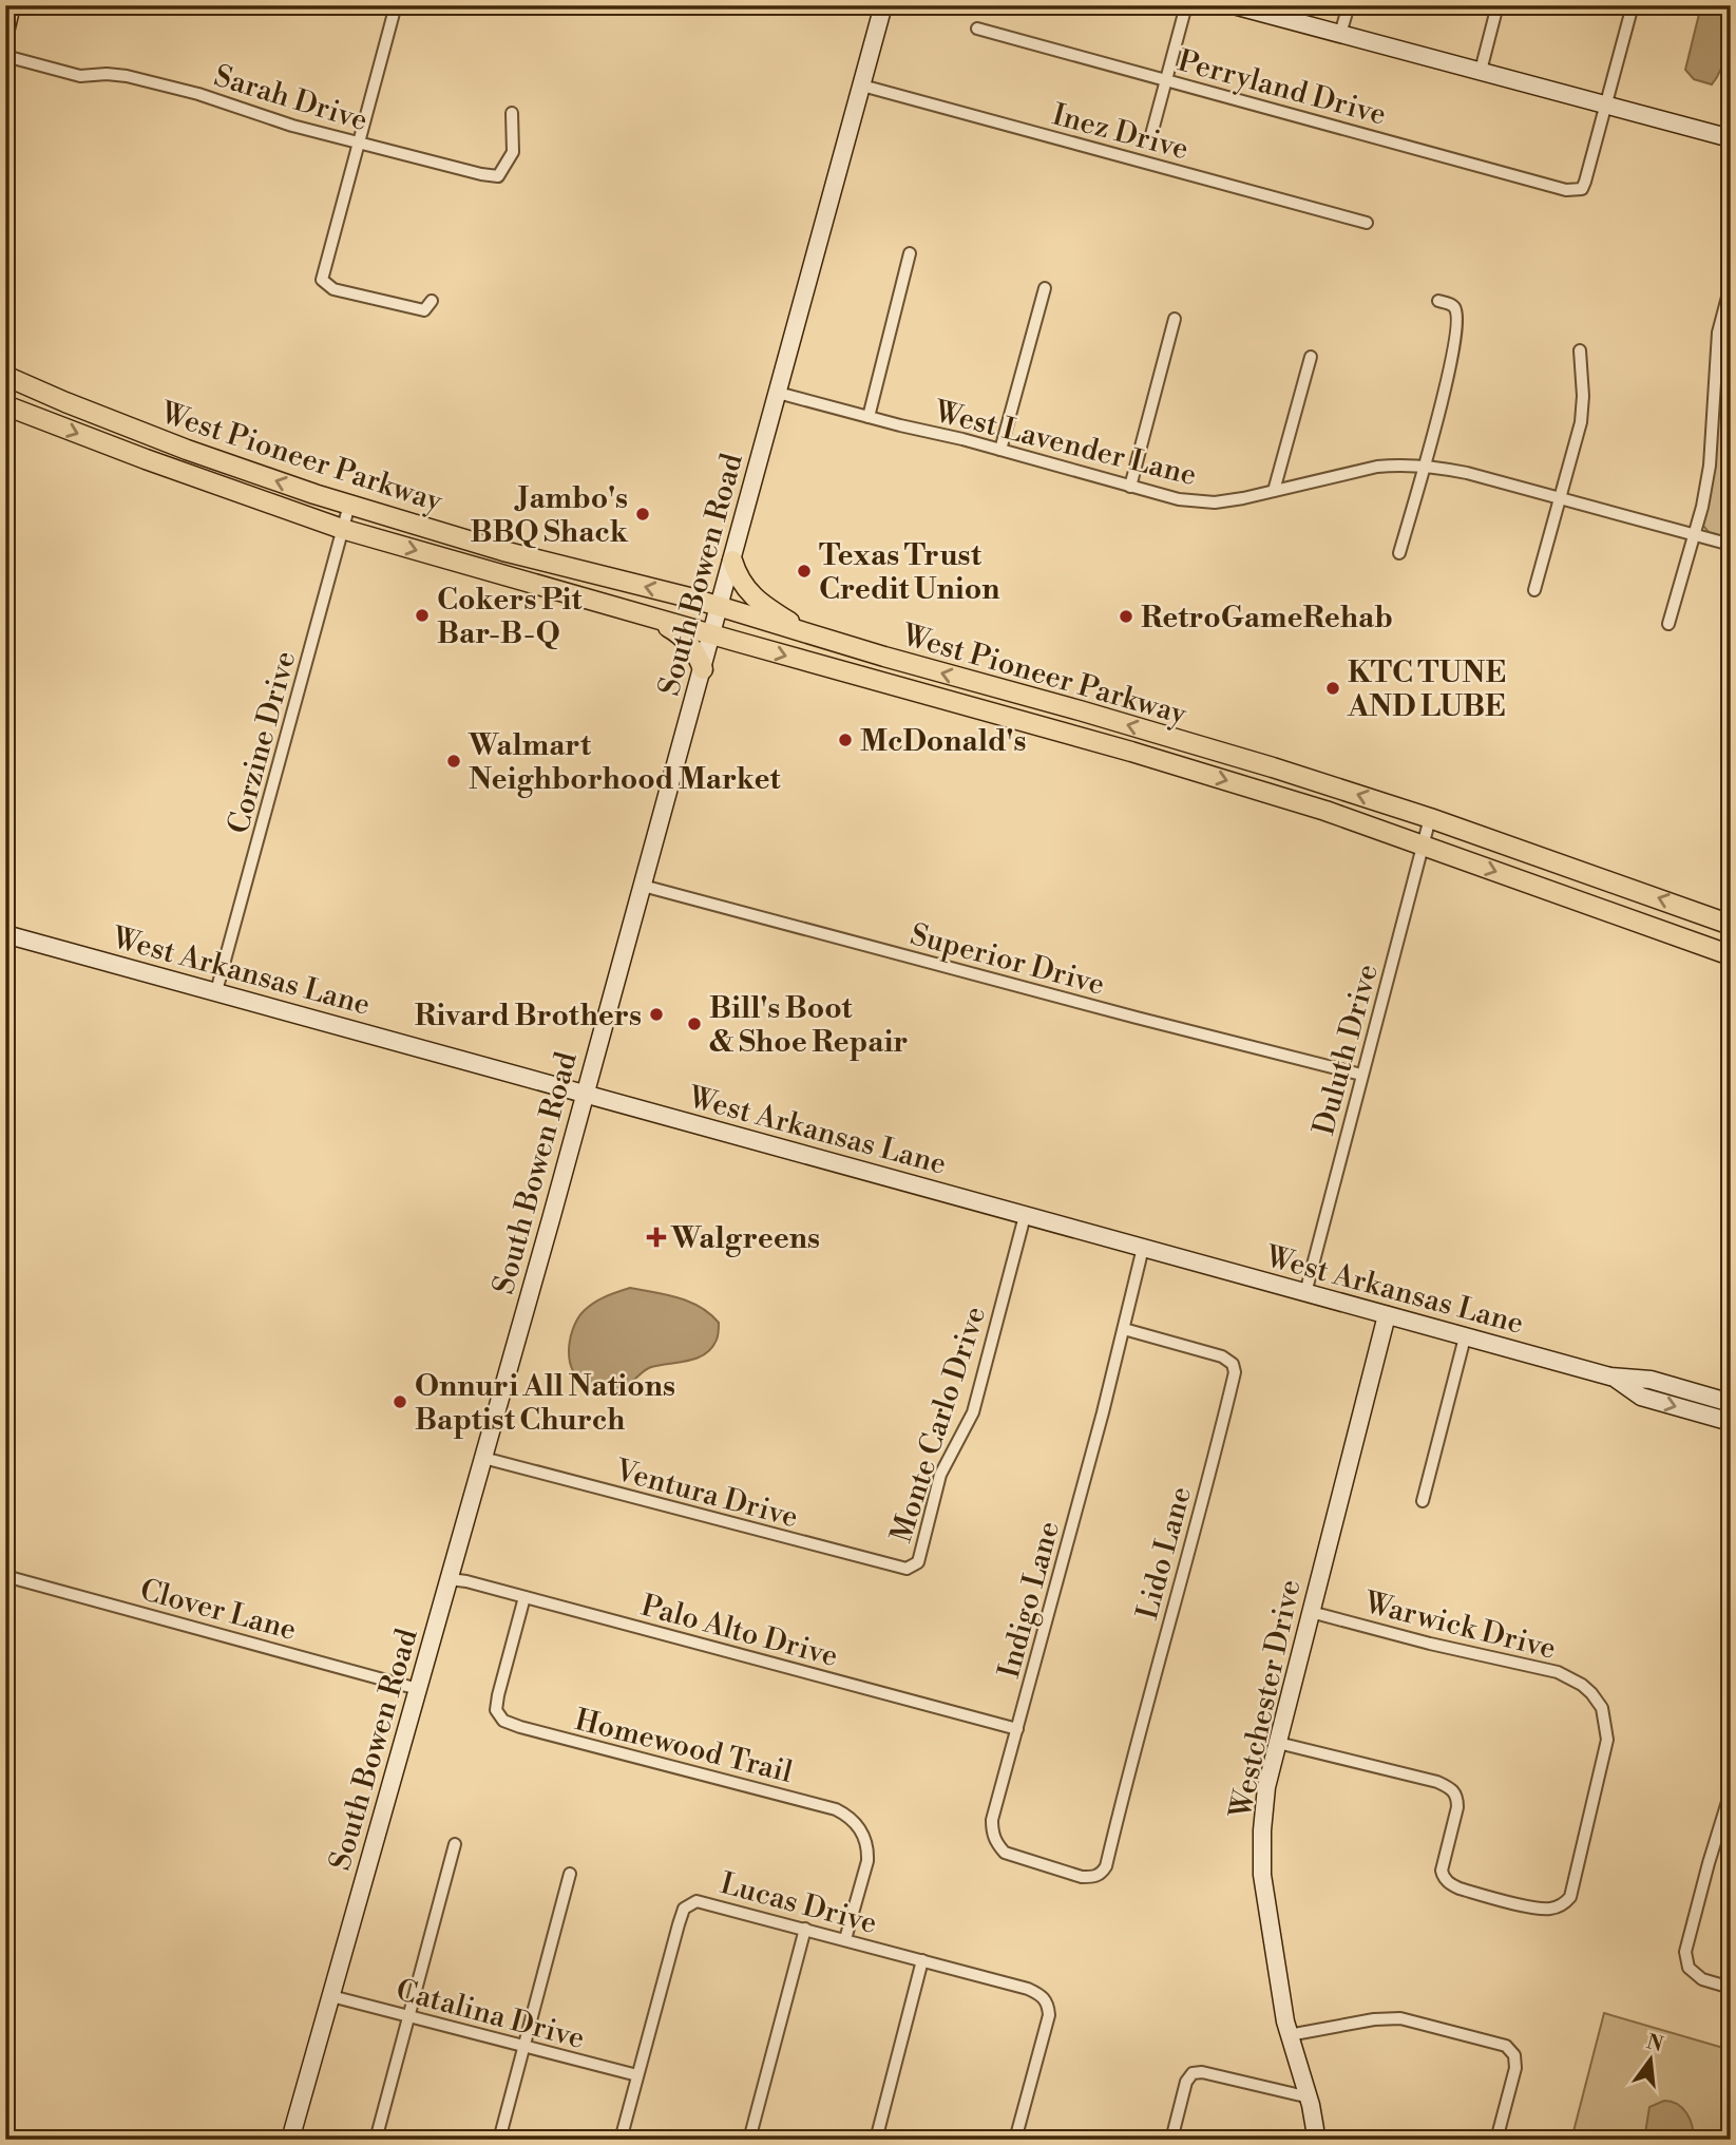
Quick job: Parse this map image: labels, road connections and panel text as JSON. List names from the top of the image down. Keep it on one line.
{"streets":{"main road":["West Pioneer Parkway","South Bowen Road","West Arkansas Lane","Westchester Drive"],"street":["Perryland Drive","Sarah Drive","Inez Drive","West Lavender Lane","Corzine Drive","Superior Drive","Duluth Drive","Monte Carlo Drive","Ventura Drive","Lido Lane","Indigo Lane","Clover Lane","Warwick Drive","Palo Alto Drive","Homewood Trail","Lucas Drive","Catalina Drive"]},"crossings":[["Inez Drive","South Bowen Road"],["West Lavender Lane","South Bowen Road"],["West Pioneer Parkway","South Bowen Road"],["West Pioneer Parkway","Corzine Drive"],["West Pioneer Parkway","Duluth Drive"],["South Bowen Road","Superior Drive"],["South Bowen Road","West Arkansas Lane"],["South Bowen Road","Ventura Drive"],["South Bowen Road","Clover Lane"],["South Bowen Road","Palo Alto Drive"],["South Bowen Road","Catalina Drive"],["Corzine Drive","West Arkansas Lane"],["Superior Drive","Duluth Drive"],["West Arkansas Lane","Duluth Drive"],["West Arkansas Lane","Monte Carlo Drive"],["West Arkansas Lane","Indigo Lane"],["West Arkansas Lane","Westchester Drive"],["Monte Carlo Drive","Ventura Drive"],["Lido Lane","Indigo Lane"],["Indigo Lane","Palo Alto Drive"],["Warwick Drive","Westchester Drive"],["Palo Alto Drive","Homewood Trail"],["Homewood Trail","Lucas Drive"],["Lucas Drive","Catalina Drive"]],"places":{"other":["Jambo's BBQ Shack","Texas Trust Credit Union","Cokers Pit Bar-B-Q","RetroGameRehab","KTC TUNE AND LUBE","McDonald's","Walmart Neighborhood Market","Rivard Brothers","Bill's Boot & Shoe Repair","Onnuri All Nations Baptist Church"],"health":["Walgreens"]},"north":"top"}
